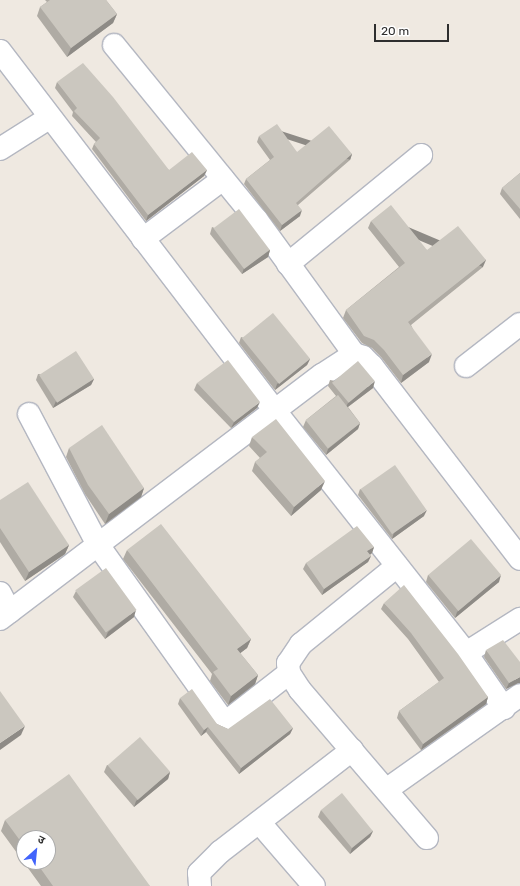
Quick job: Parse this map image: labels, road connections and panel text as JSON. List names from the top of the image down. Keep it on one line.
{"scale_bar":"20 m","north":"top right"}
